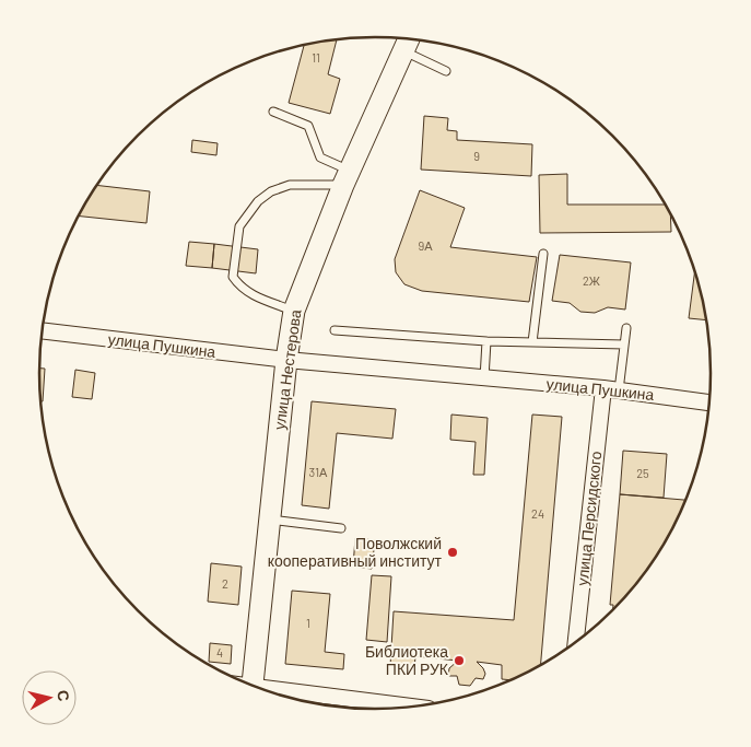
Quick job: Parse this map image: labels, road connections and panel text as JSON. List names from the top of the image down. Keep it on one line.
{"streets":{"main road":["улица Нестерова"],"street":["улица Пушкина","улица Персидского"]},"crossings":[["улица Пушкина","улица Нестерова"],["улица Пушкина","улица Персидского"]],"places":["Поволжский кооперативный институт","Библиотека ПКИ РУК"],"house_numbers":["11","9","9А","2Ж","31А","25","24","2","1","4"],"north":"right"}
